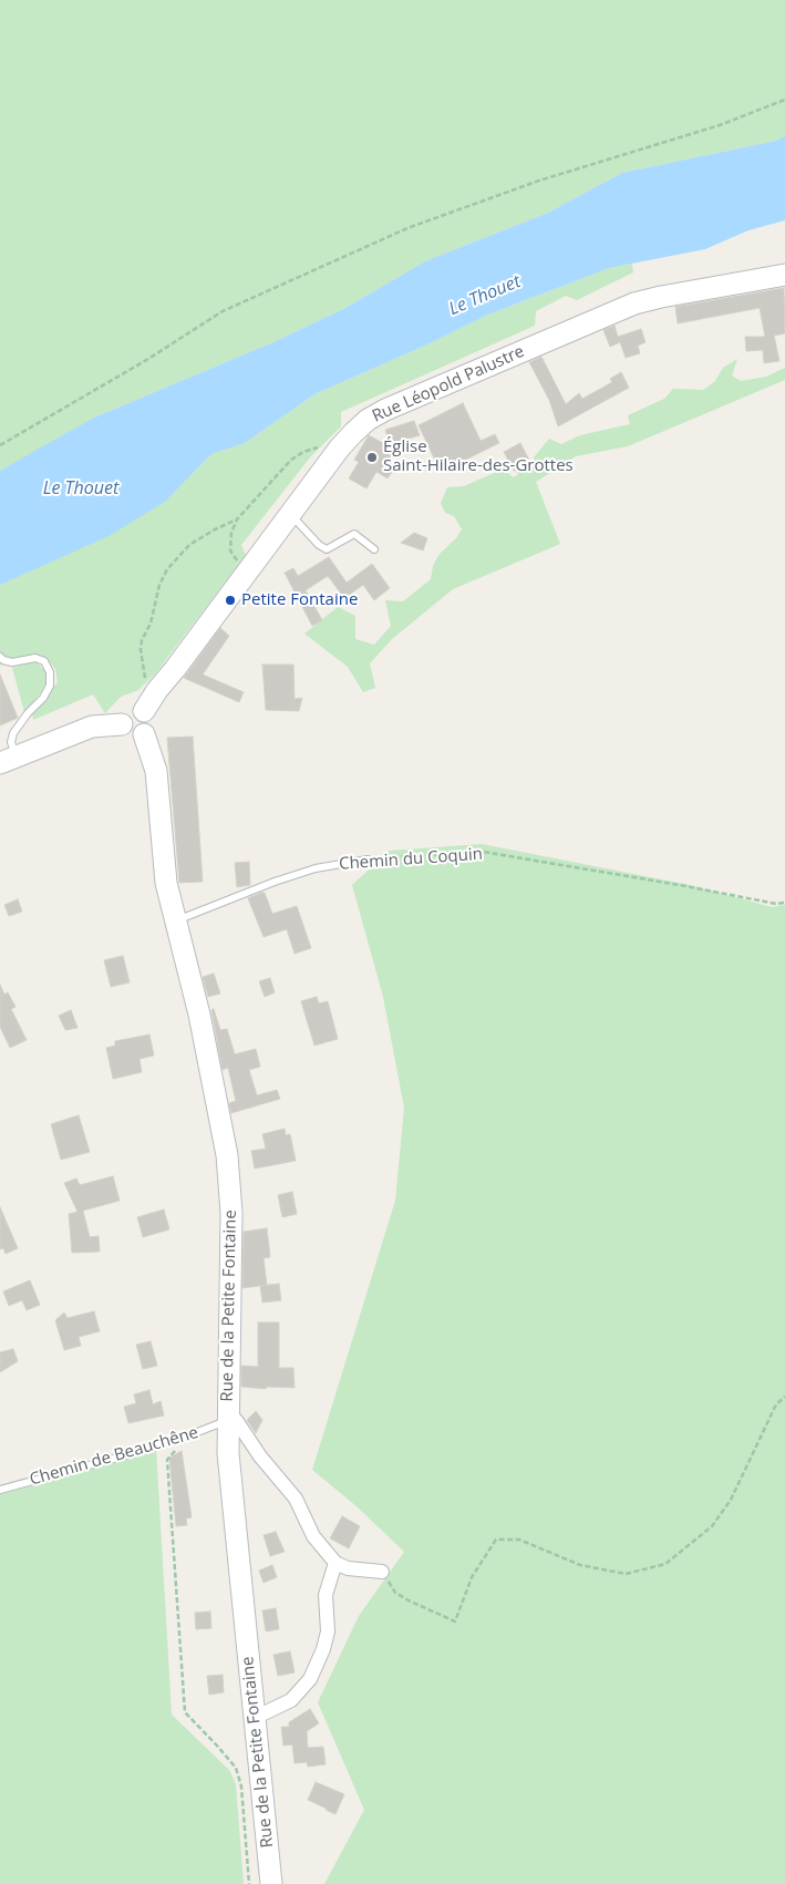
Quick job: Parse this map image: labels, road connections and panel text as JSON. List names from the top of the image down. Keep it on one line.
{"streets":{"street":["Rue Léopold Palustre","Rue de la Petite Fontaine"],"lane":["Chemin du Coquin","Chemin de Beauchêne"]},"crossings":[["Rue Léopold Palustre","Rue de la Petite Fontaine"],["Chemin du Coquin","Rue de la Petite Fontaine"],["Rue de la Petite Fontaine","Chemin de Beauchêne"]],"water":["Le Thouet"],"places":["Église Saint-Hilaire-des-Grottes","Petite Fontaine"]}
